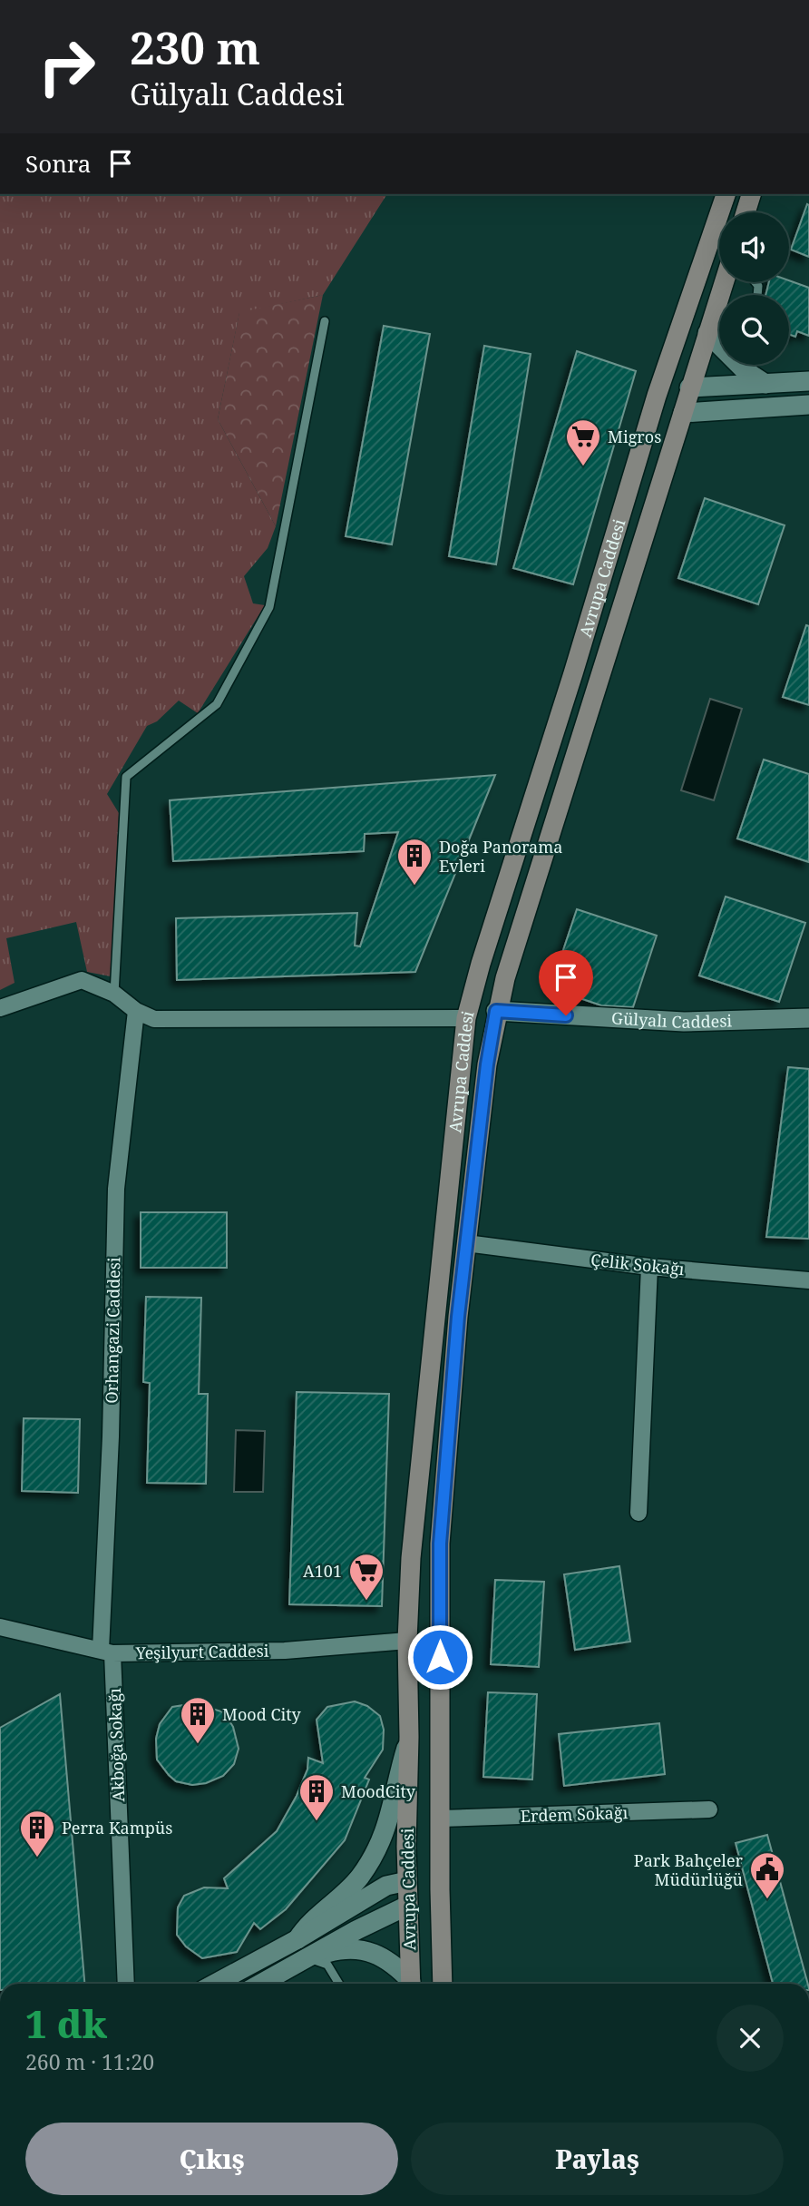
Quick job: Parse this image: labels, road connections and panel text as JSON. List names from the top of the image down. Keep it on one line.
{"streets":{"main road":["Avrupa Caddesi"],"street":["Gülyalı Caddesi","Çelik Sokağı","Orhangazi Caddesi","Yeşilyurt Caddesi","Akboğa Sokağı","Erdem Sokağı"]},"crossings":[["Avrupa Caddesi","Gülyalı Caddesi"],["Avrupa Caddesi","Çelik Sokağı"],["Avrupa Caddesi","Yeşilyurt Caddesi"],["Avrupa Caddesi","Erdem Sokağı"],["Orhangazi Caddesi","Yeşilyurt Caddesi"],["Orhangazi Caddesi","Akboğa Sokağı"],["Yeşilyurt Caddesi","Akboğa Sokağı"]],"places":{"supermarket":["Migros","A101"],"building":["Doğa Panorama Evleri","Mood City","MoodCity","Perra Kampüs"],"public building":["Park Bahçeler Müdürlüğü"]},"page":{"turn":["230 m","Gülyalı Caddesi"],"then":"Sonra","heading":["1 dk","260 m · 11:20"],"buttons":["Çıkış","Paylaş"]}}
